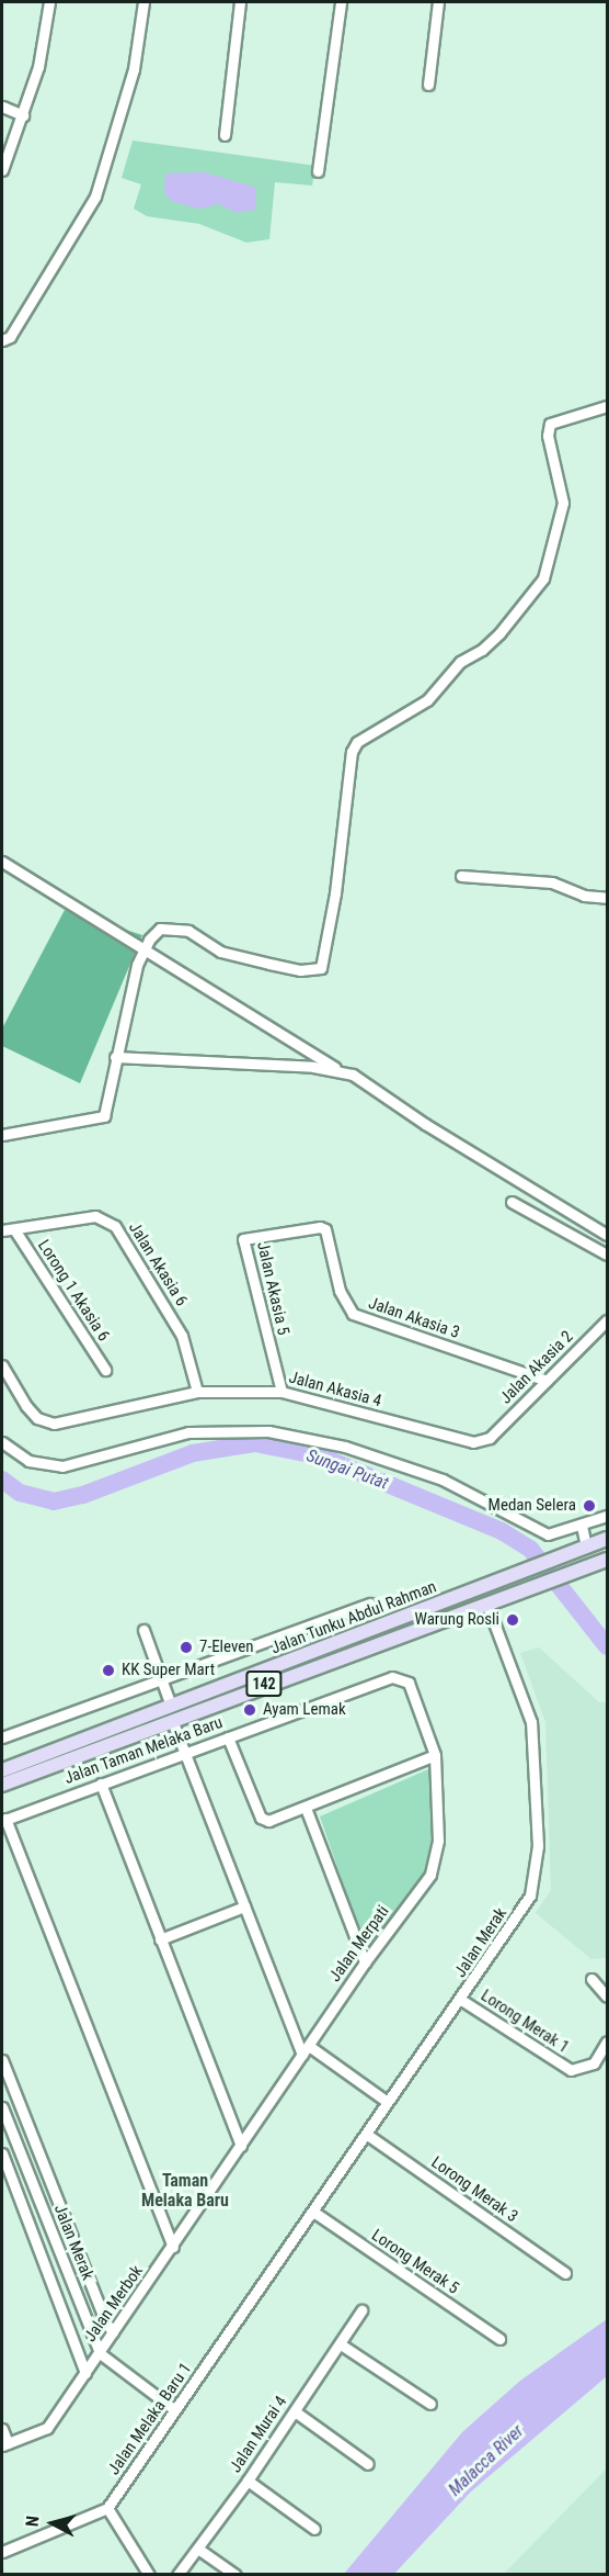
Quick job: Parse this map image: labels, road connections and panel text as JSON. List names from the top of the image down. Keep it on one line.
{"streets":{"main road":["Jalan Tunku Abdul Rahman","142"],"street":["Jalan Akasia 6","Jalan Akasia 5","Lorong 1 Akasia 6","Jalan Akasia 3","Jalan Akasia 2","Jalan Akasia 4","Jalan Taman Melaka Baru","Jalan Merak","Jalan Merpati","Lorong Merak 1","Lorong Merak 3","Lorong Merak 5","Jalan Merbok","Jalan Melaka Baru 1","Jalan Murai 4"]},"crossings":[["Jalan Akasia 6","Lorong 1 Akasia 6"],["Jalan Akasia 6","Jalan Akasia 4"],["Jalan Akasia 5","Jalan Akasia 3"],["Jalan Akasia 5","Jalan Akasia 4"],["Jalan Akasia 3","Jalan Akasia 2"],["Jalan Akasia 2","Jalan Akasia 4"],["Jalan Tunku Abdul Rahman","Jalan Merak"],["Jalan Taman Melaka Baru","Jalan Merpati"],["Jalan Merak","Lorong Merak 1"],["Jalan Merak","Lorong Merak 3"],["Jalan Merak","Lorong Merak 5"],["Jalan Merak","Jalan Merbok"],["Jalan Merak","Jalan Melaka Baru 1"],["Jalan Merpati","Jalan Merbok"]],"districts":["Taman Melaka Baru"],"water":["Sungai Putat","Malacca River"],"places":["Medan Selera","Warung Rosli","7-Eleven","KK Super Mart","Ayam Lemak"],"north":"left"}
